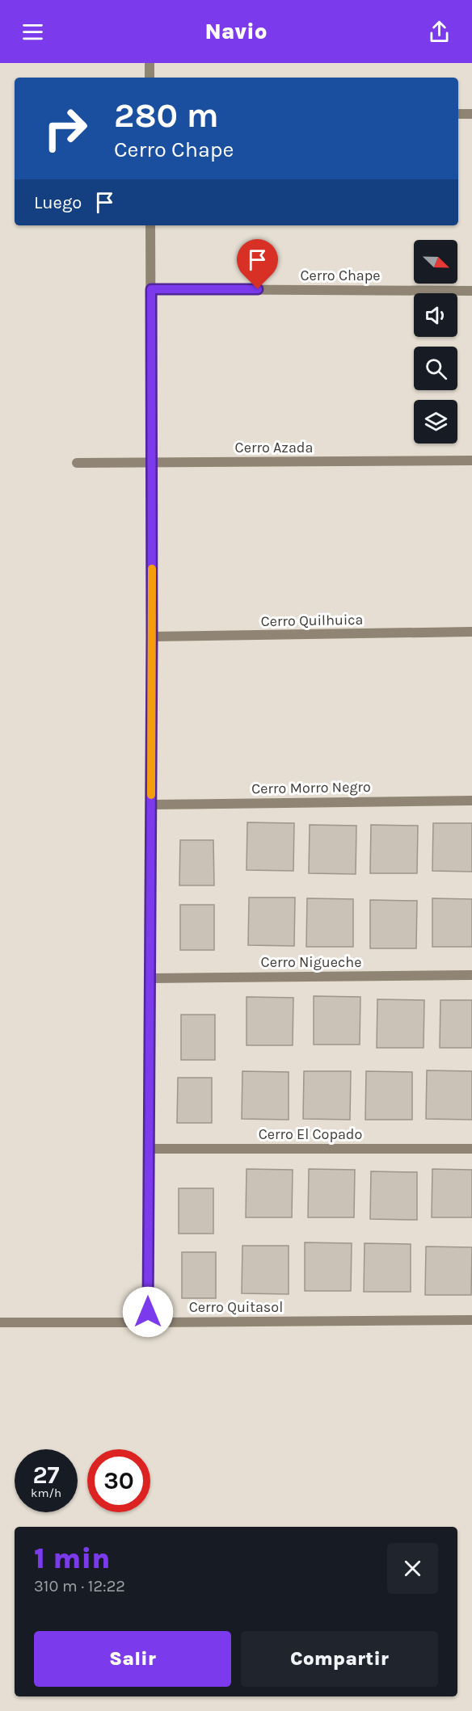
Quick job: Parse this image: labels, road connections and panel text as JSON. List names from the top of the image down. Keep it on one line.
{"streets":{"street":["Cerro Chape","Cerro Azada","Cerro Quilhuica","Cerro Morro Negro","Cerro Nigueche","Cerro El Copado","Cerro Quitasol"]},"north":"bottom right","page":{"header":"Navio","turn":["280 m","Cerro Chape"],"then":"Luego","speed":"27 km/h","limit":"30","heading":["1 min","310 m · 12:22"],"buttons":["Salir","Compartir"]}}
